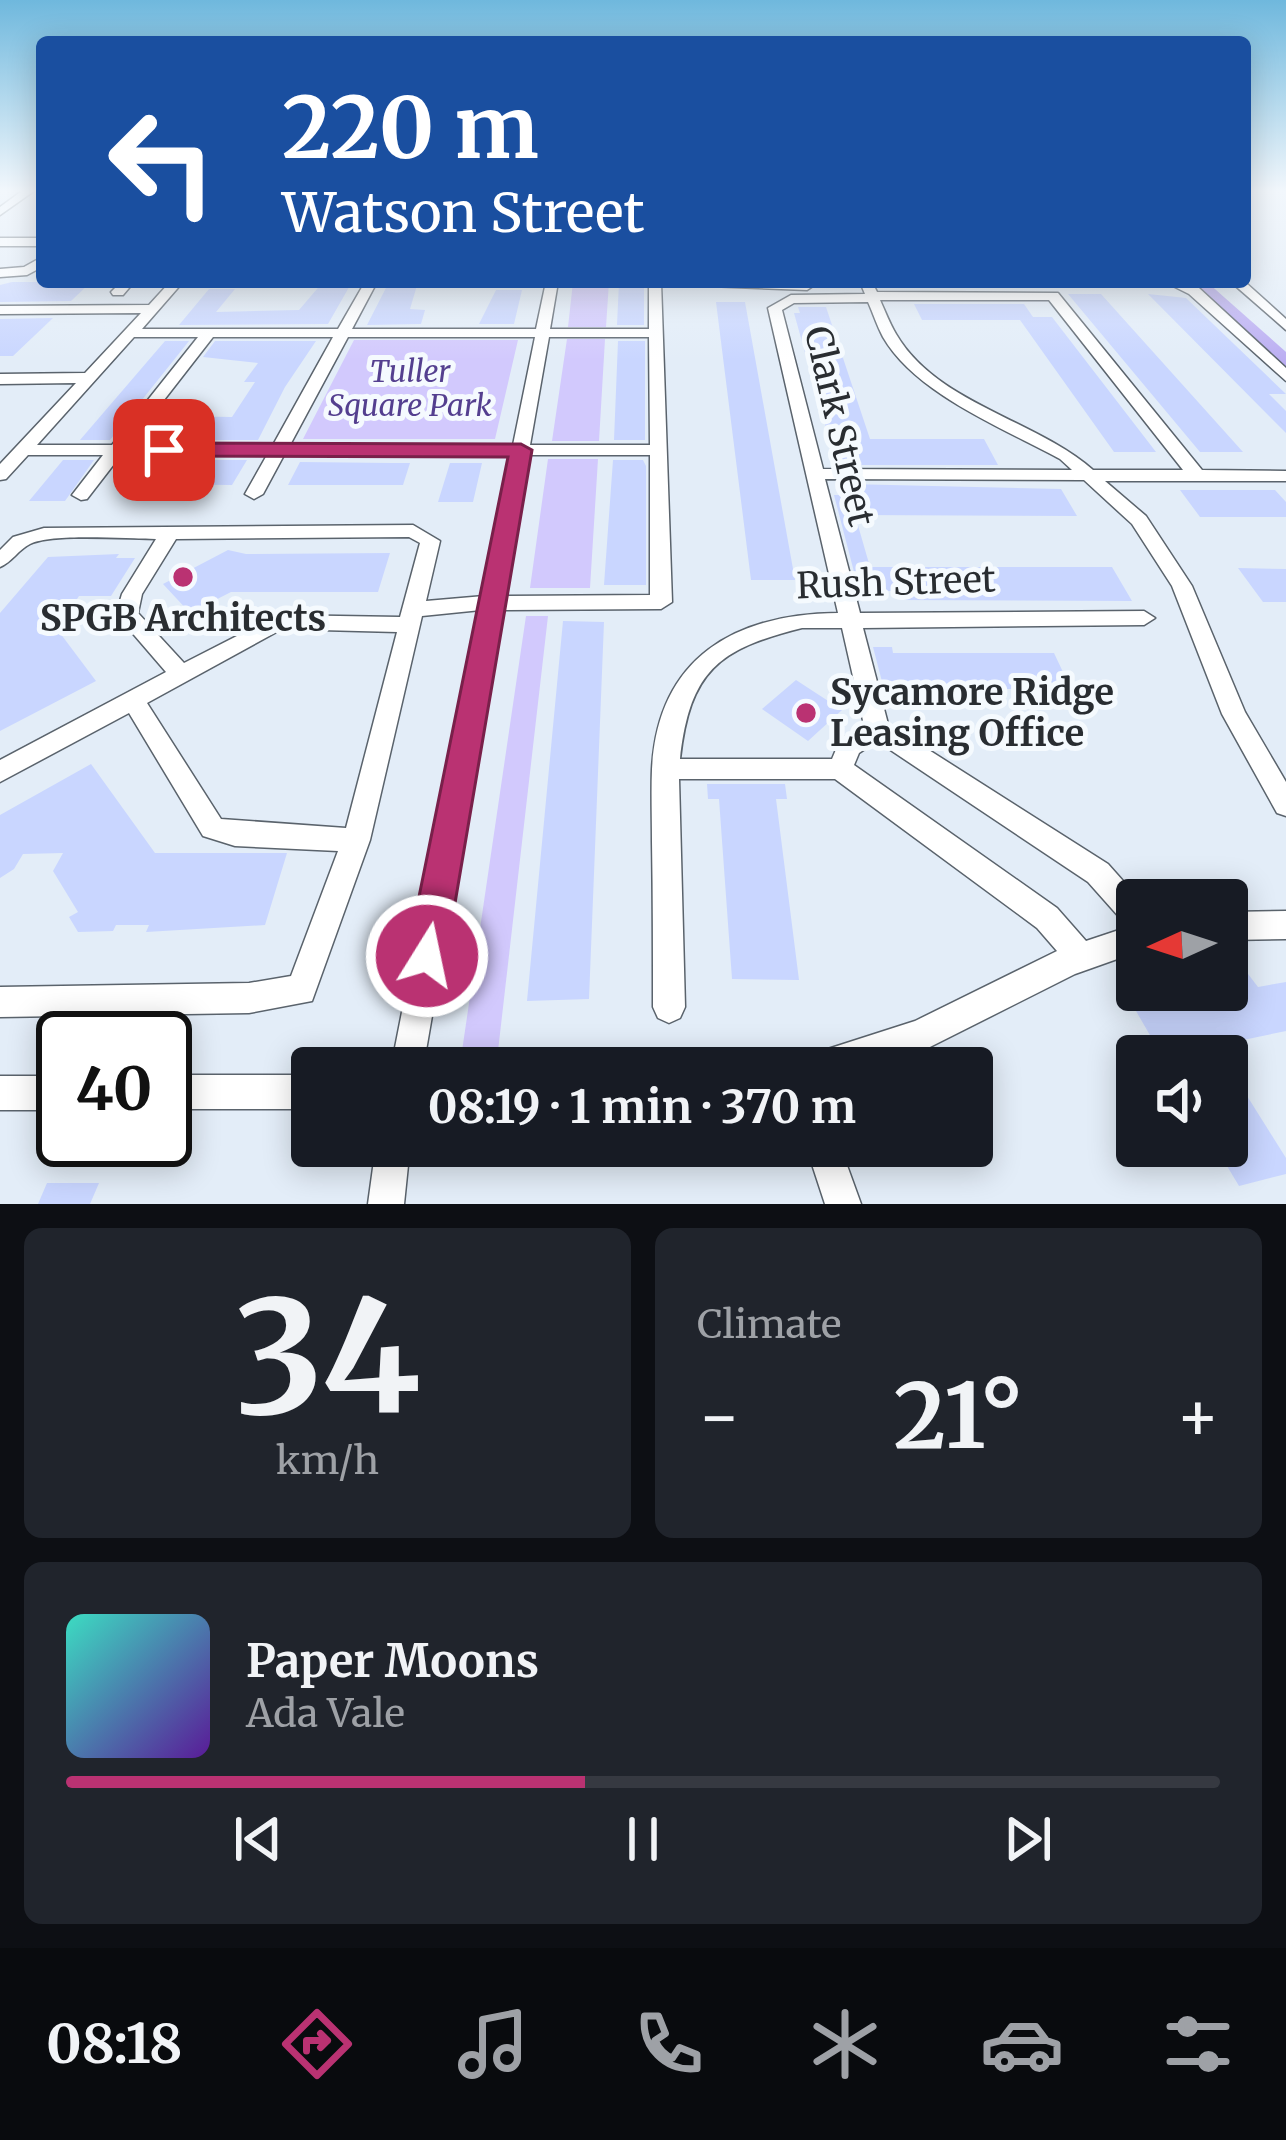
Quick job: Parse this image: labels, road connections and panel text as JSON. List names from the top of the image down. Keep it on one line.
{"streets":{"street":["Clark Street","Rush Street"]},"crossings":[["Clark Street","Rush Street"]],"parks":["Tuller Square Park"],"places":["SPGB Architects","Sycamore Ridge Leasing Office"],"north":"left","page":{"turn":["220 m","Watson Street"],"limit":"40","trip":"08:19 · 1 min · 370 m","tile":[["34","km/h"],"Climate"],"heat":["−","21°","+"],"song":["Paper Moons","Ada Vale"],"tabs":"08:18"}}
